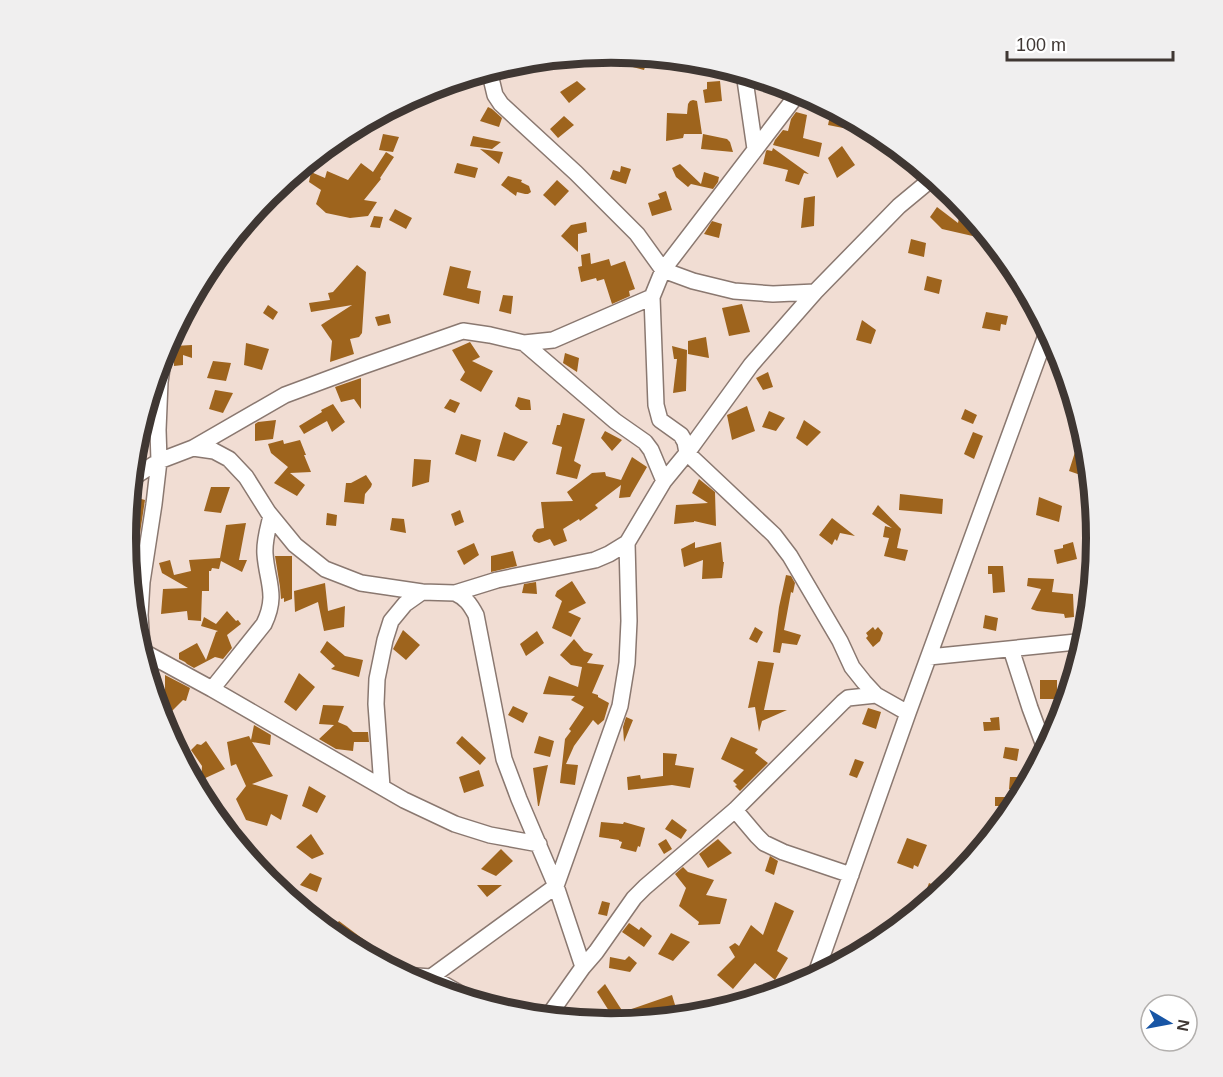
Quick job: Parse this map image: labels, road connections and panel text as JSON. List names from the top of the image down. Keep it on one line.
{"scale_bar":"100 m","north":"right"}
